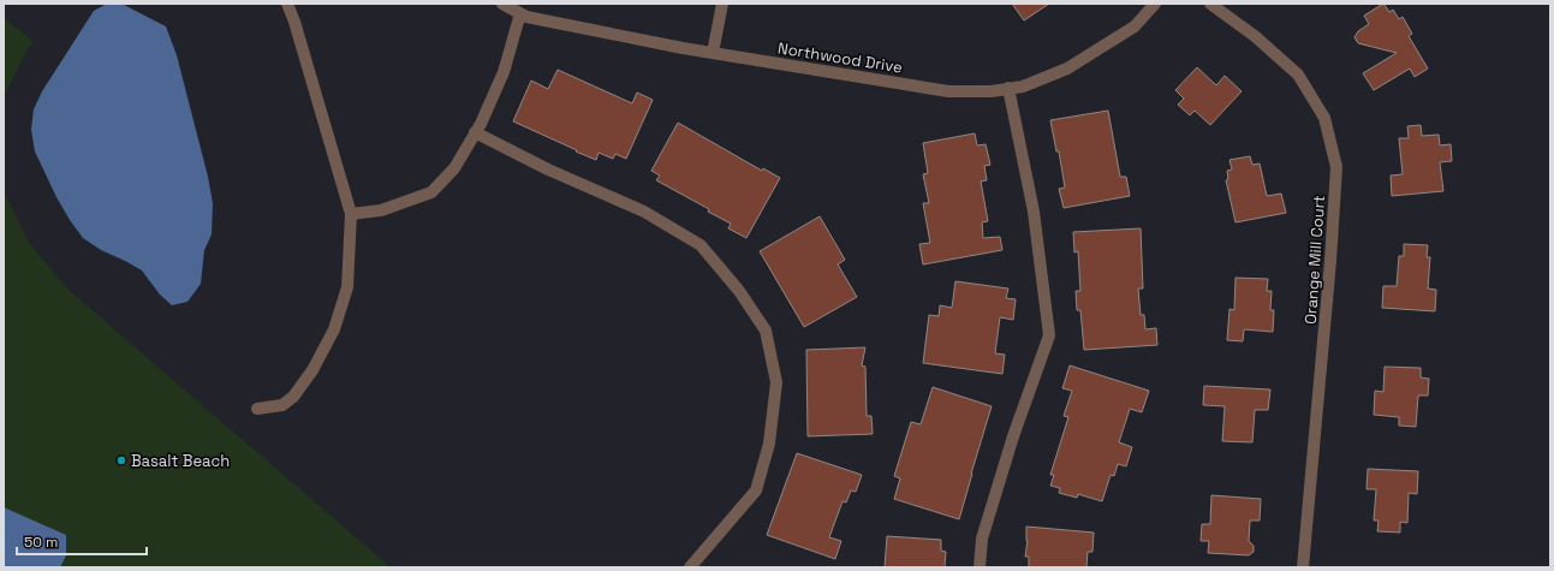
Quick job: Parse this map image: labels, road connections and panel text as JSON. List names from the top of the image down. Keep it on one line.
{"streets":{"street":["Northwood Drive","Orange Mill Court"]},"places":["Basalt Beach"],"scale_bar":"50 m"}
